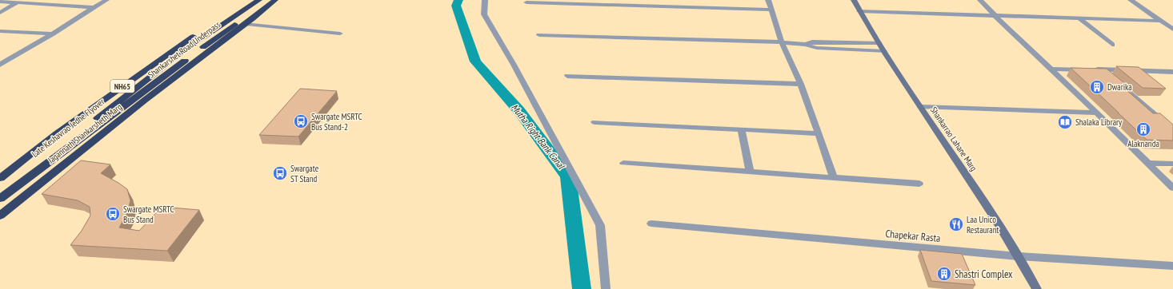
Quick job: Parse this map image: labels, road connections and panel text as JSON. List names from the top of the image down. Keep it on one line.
{"streets":{"highway":["Shankarshet Road Underpass","NH65","Late Keshavrao Jedhe Flyover","Jagannath Shankarsheth Marg"],"main road":["Shankarrao Lahane Marg"],"street":["Chapekar Rasta"]},"crossings":[["Shankarshet Road Underpass","Late Keshavrao Jedhe Flyover"],["Shankarshet Road Underpass","Jagannath Shankarsheth Marg"],["Shankarrao Lahane Marg","Chapekar Rasta"]],"water":["Mutha Right Bank Canal"],"places":{"building":["Dwarika","Alaknanda","Shastri Complex"],"bus stop":["Swargate MSRTC Bus Stand-2","Swargate ST Stand","Swargate MSRTC Bus Stand"],"library":["Shalaka Library"],"restaurant":["Laa Unico Restaurant"]}}
